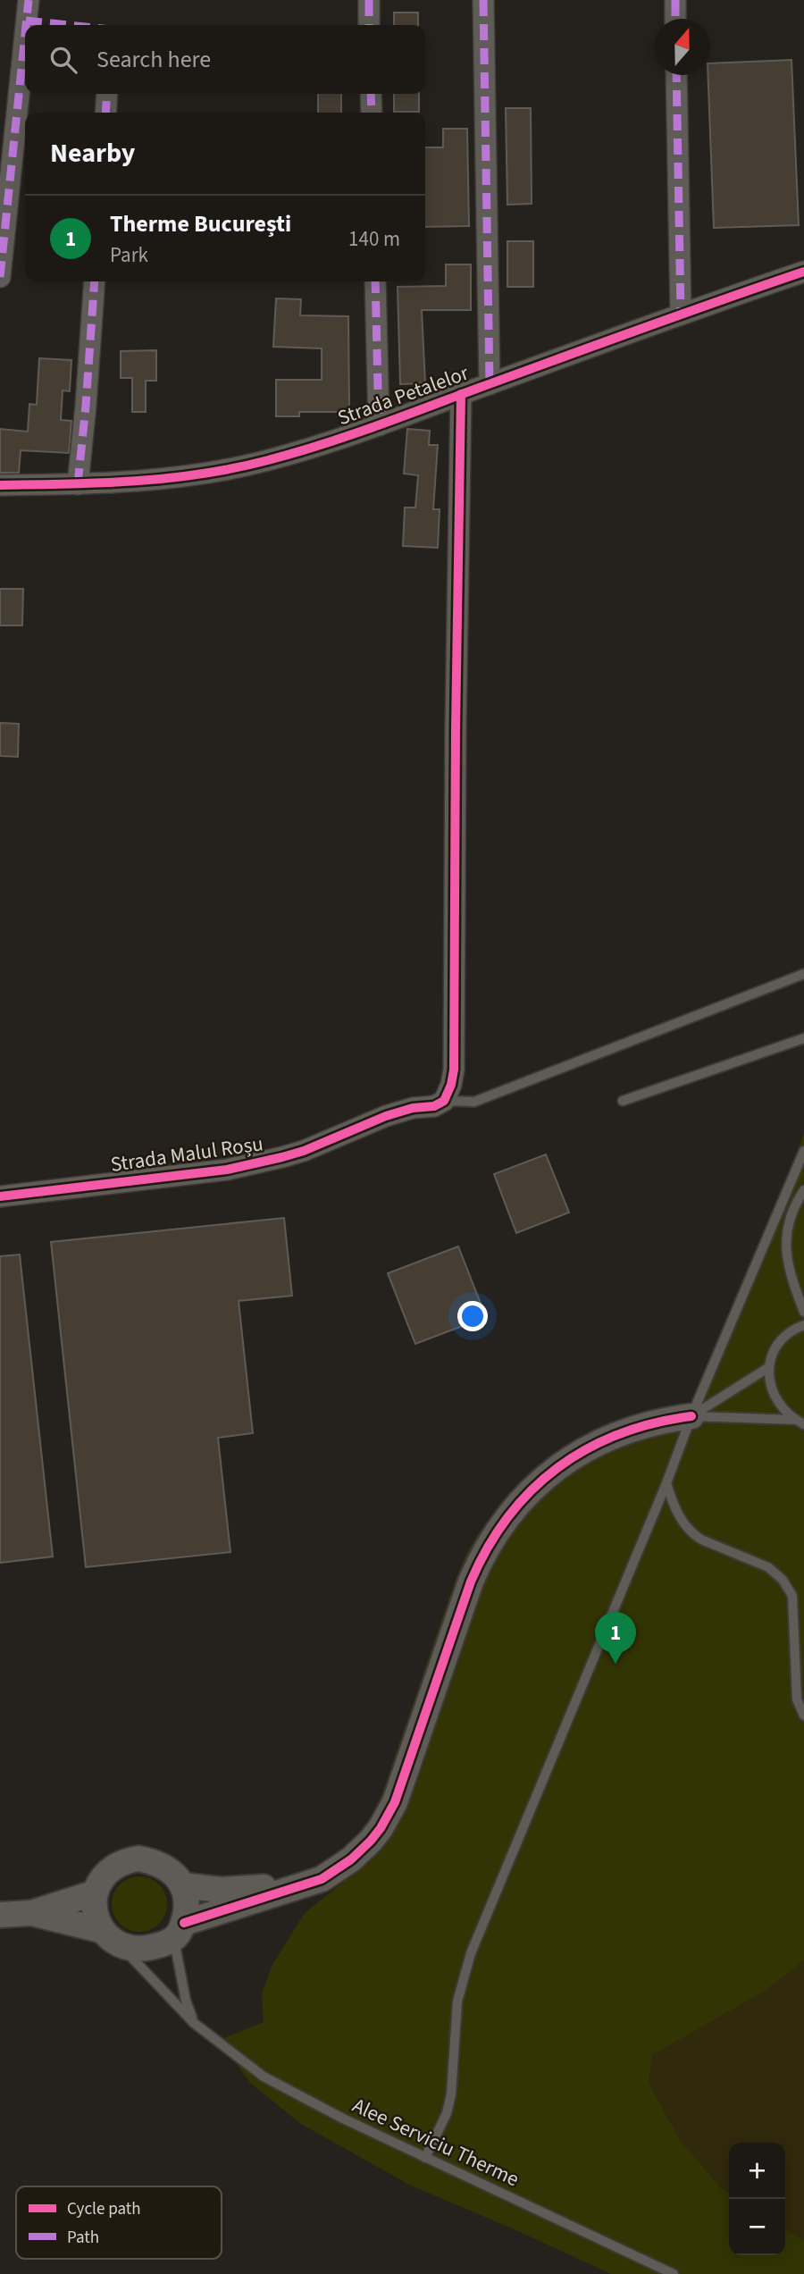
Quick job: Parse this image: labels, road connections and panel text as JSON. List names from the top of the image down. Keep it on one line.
{"streets":{"street":["Strada Petalelor","Strada Malul Roșu"],"lane":["Alee Serviciu Therme"]},"legend":["Cycle path","Path"],"north":"top","page":{"search":"Search here","heading":"Nearby","list":[{"mark":"1","name":"Therme București","note":"Park","value":"140 m"}],"pins":"1","map_buttons":["+","−"]}}
